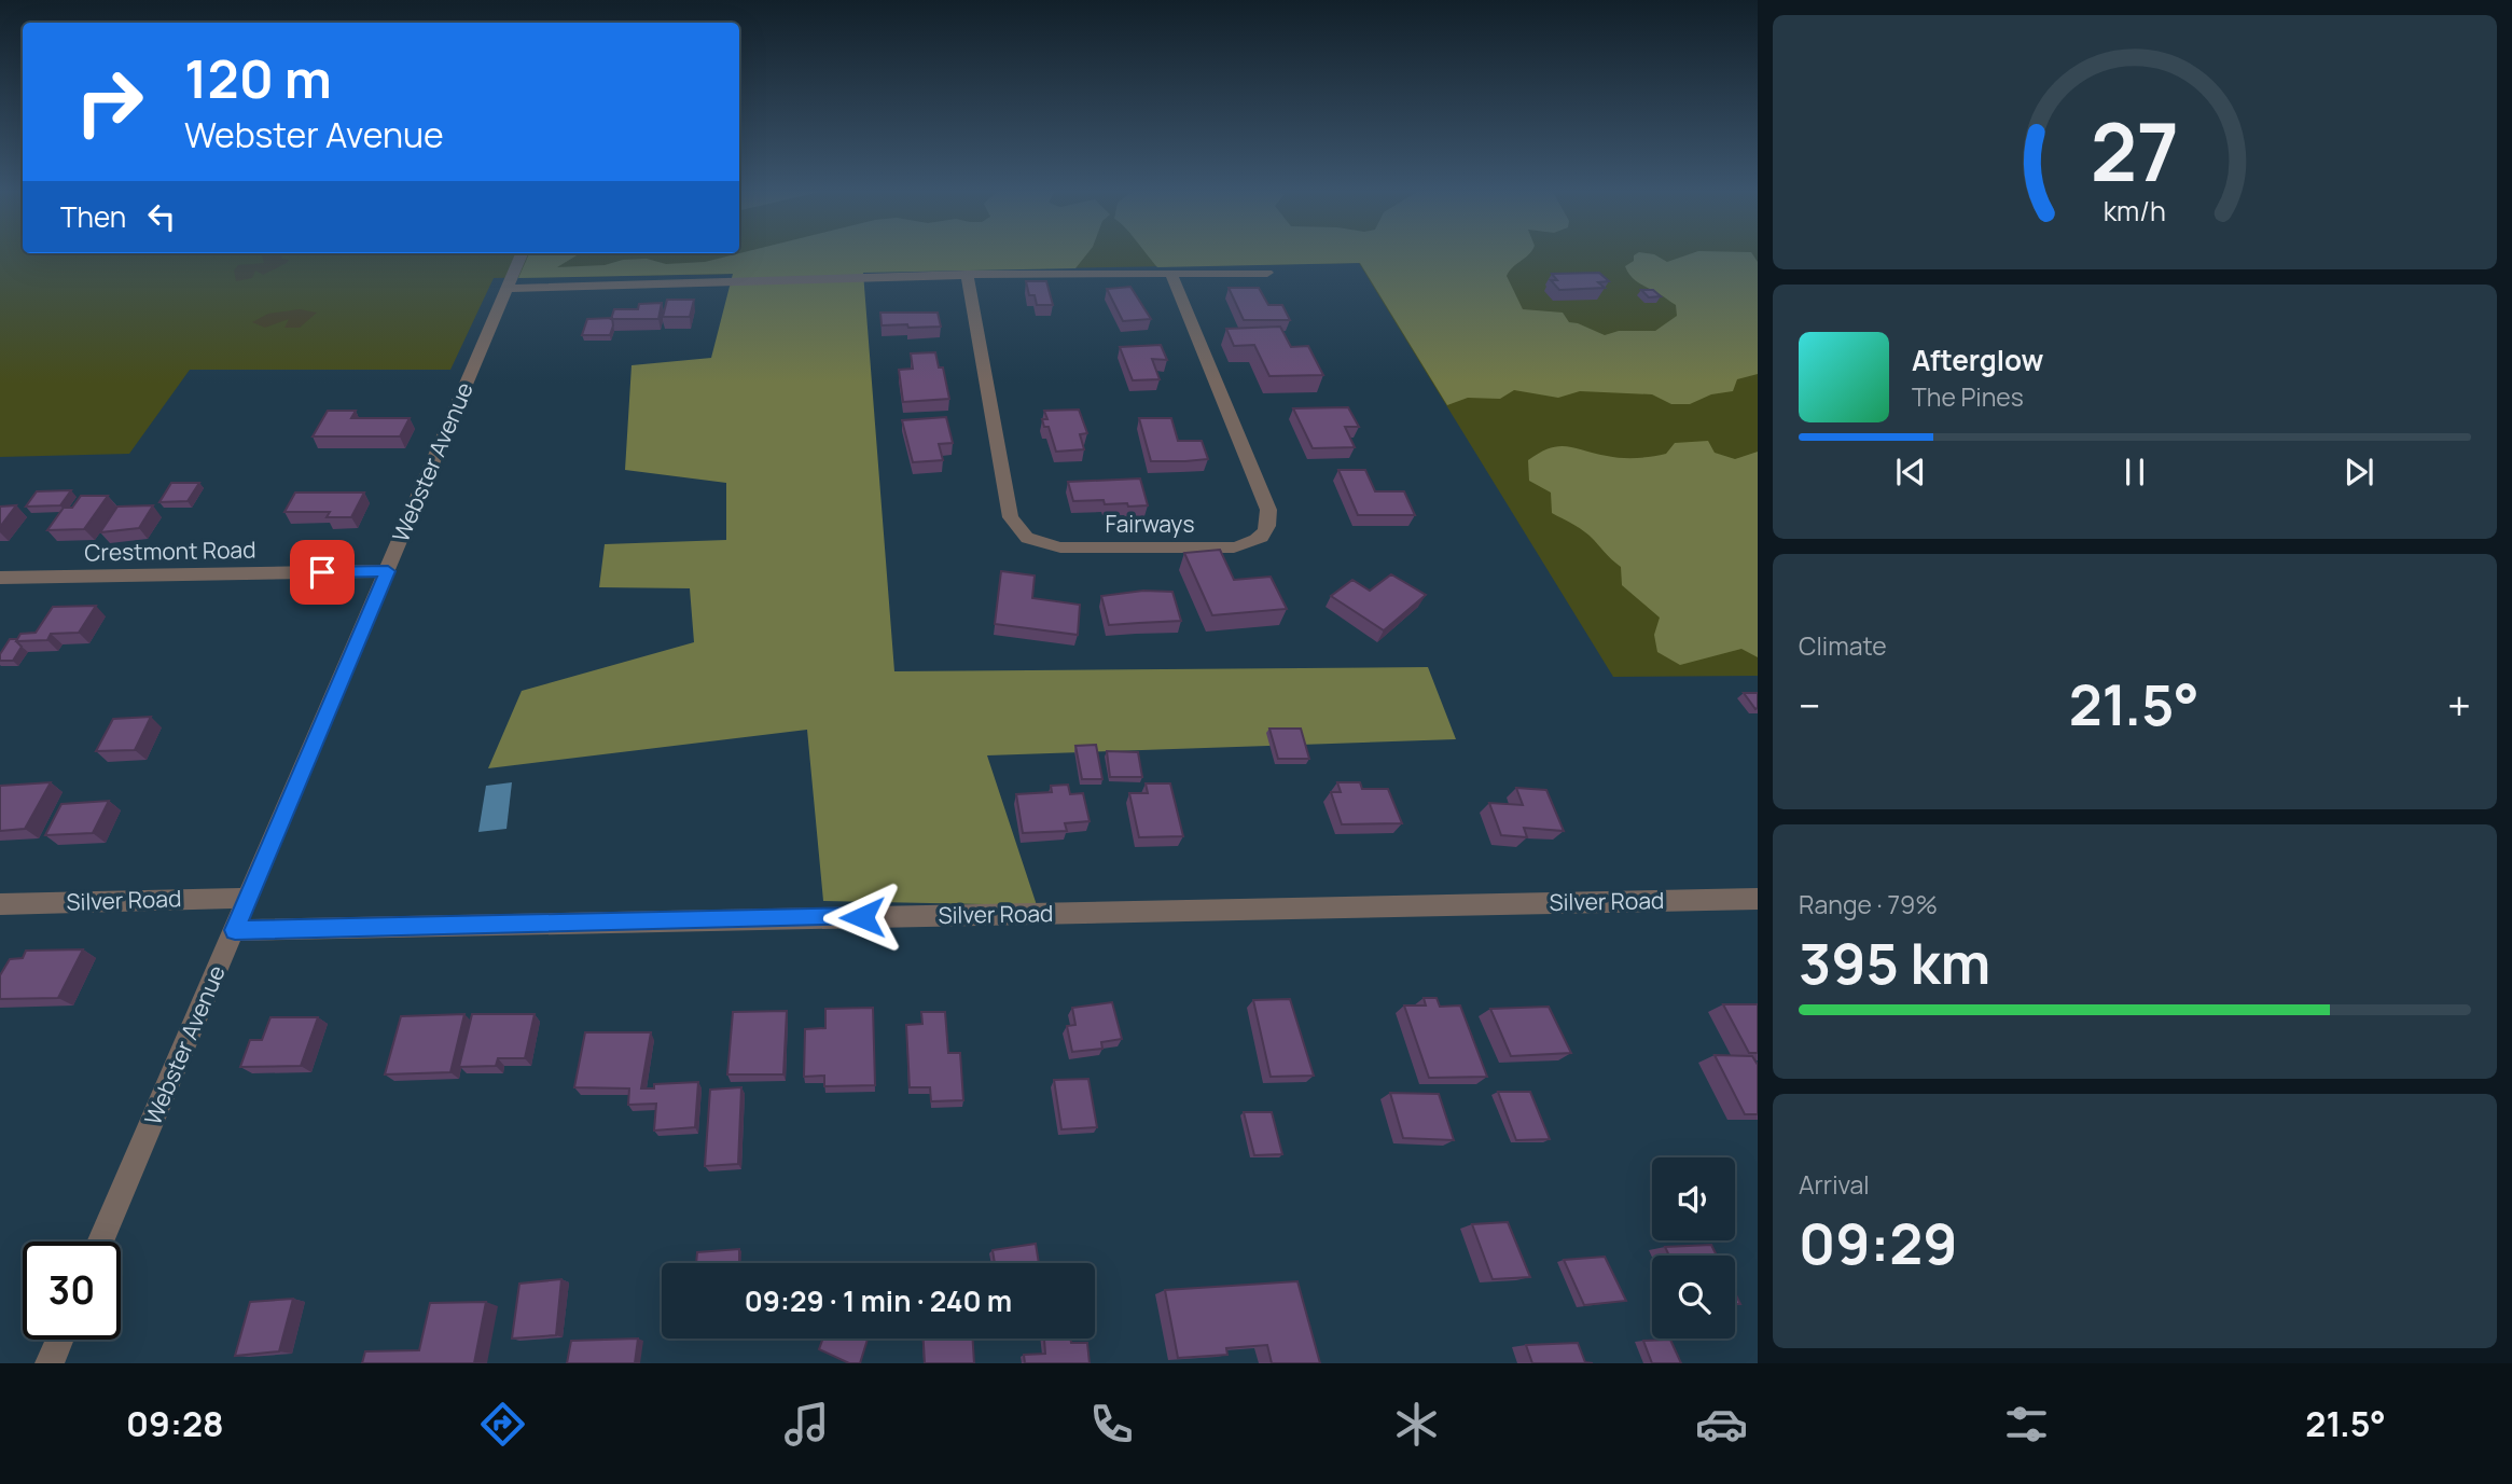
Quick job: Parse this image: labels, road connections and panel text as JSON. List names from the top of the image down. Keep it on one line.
{"streets":{"street":["Webster Avenue","Fairways","Crestmont Road","Silver Road"]},"crossings":[["Webster Avenue","Crestmont Road"],["Webster Avenue","Silver Road"]],"page":{"turn":["120 m","Webster Avenue"],"then":"Then","song":["Afterglow","The Pines"],"tile":["Climate",["Range · 79%","395 km"],["Arrival","09:29"]],"heat":["−","21.5°","+"],"limit":"30","trip":"09:29 · 1 min · 240 m","tabs":["09:28","21.5°"],"gauge":["27","km/h"]}}
